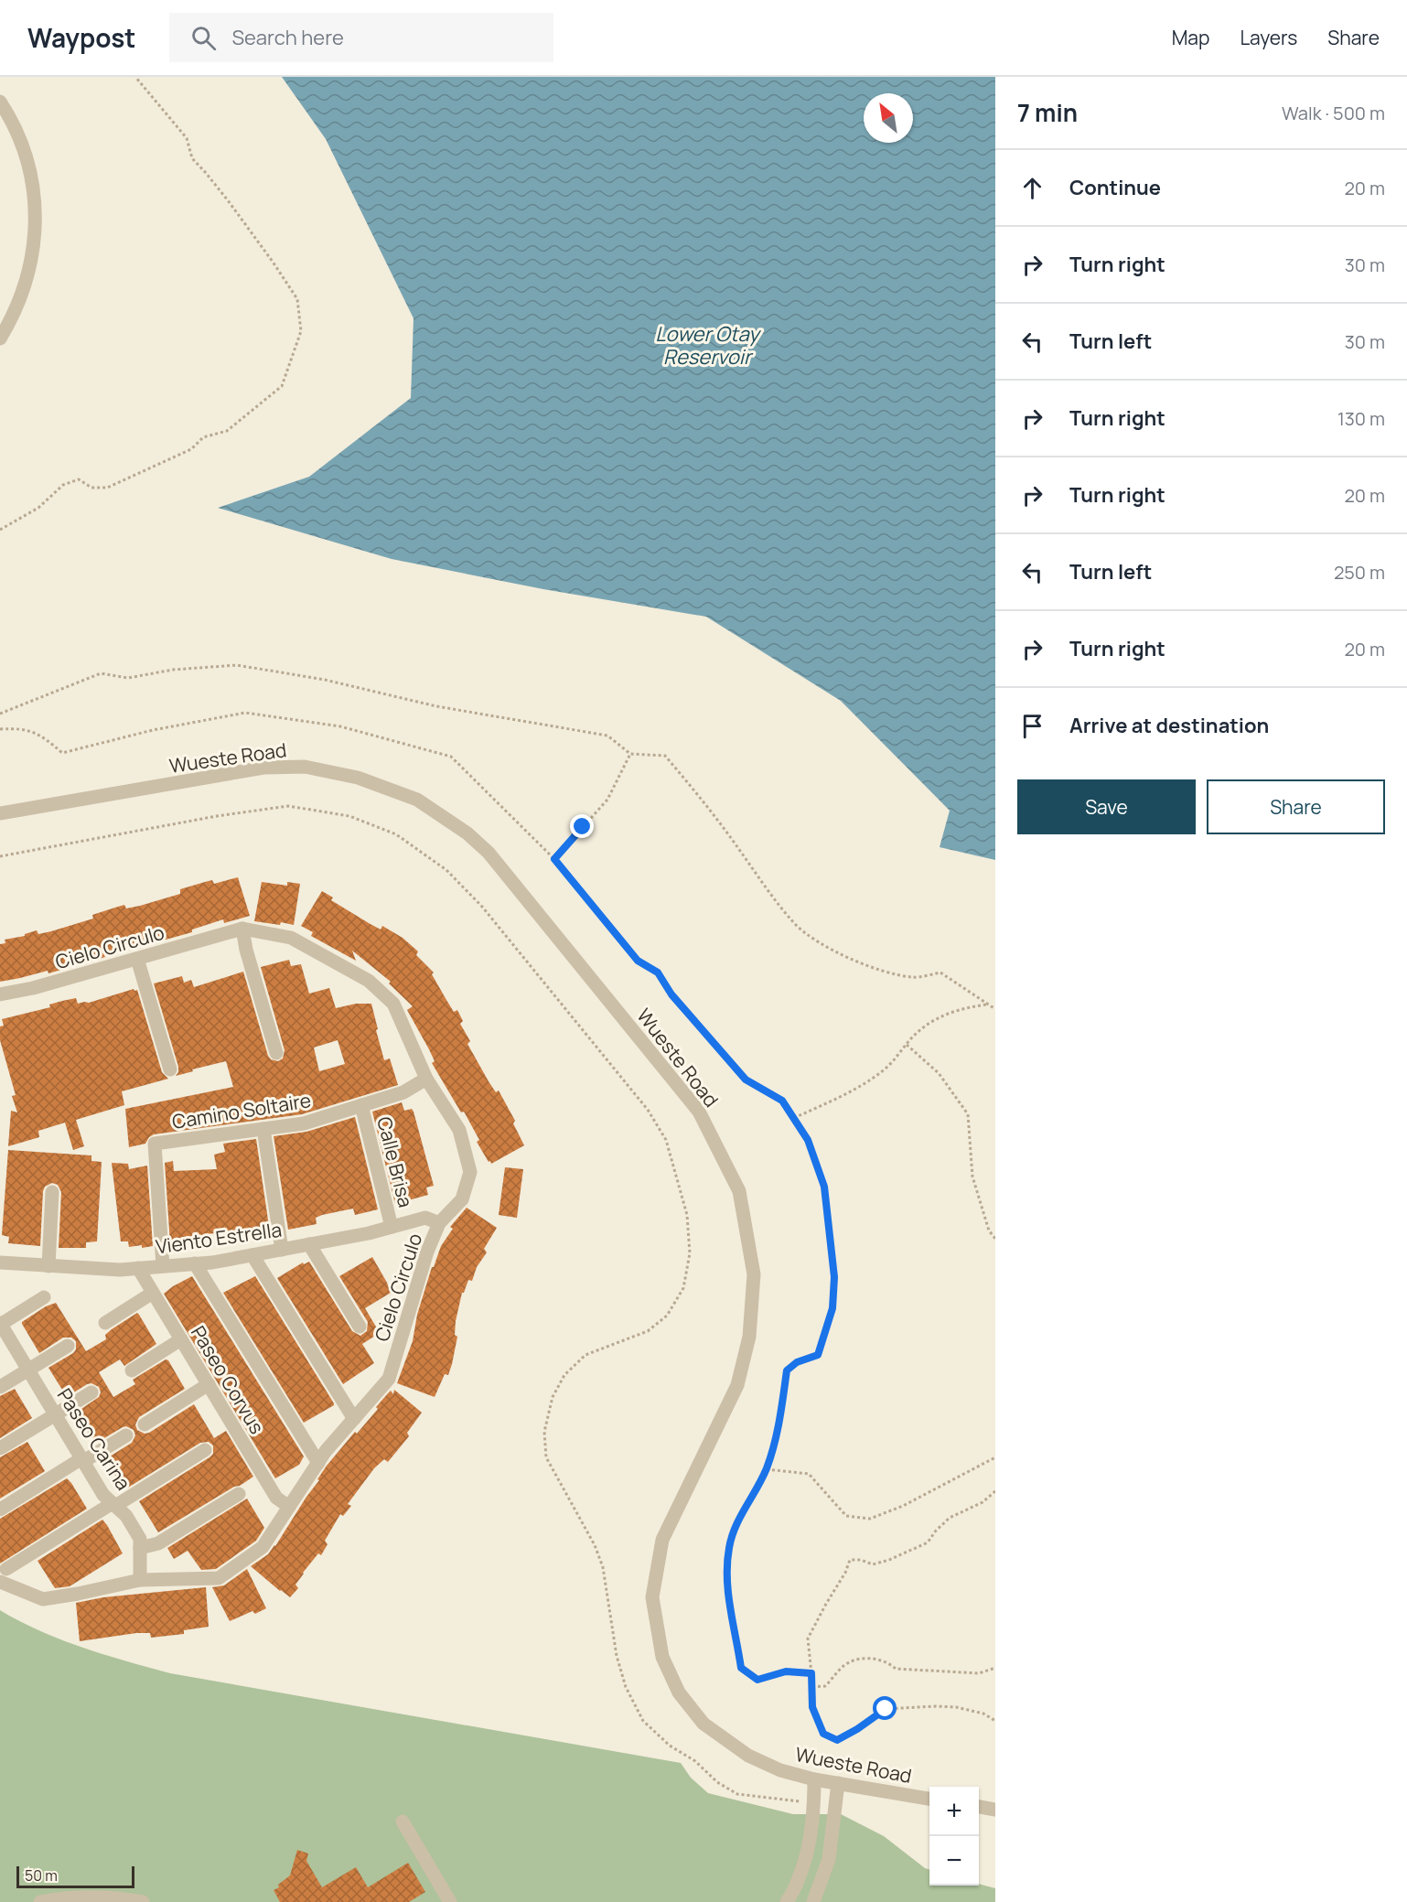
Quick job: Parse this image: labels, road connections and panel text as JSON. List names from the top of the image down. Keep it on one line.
{"streets":{"street":["Wueste Road","Cielo Circulo","Camino Soltaire","Calle Brisa","Viento Estrella","Paseo Corvus","Paseo Carina"]},"crossings":[["Cielo Circulo","Camino Soltaire"],["Cielo Circulo","Viento Estrella"],["Cielo Circulo","Paseo Corvus"],["Cielo Circulo","Paseo Carina"],["Camino Soltaire","Calle Brisa"],["Camino Soltaire","Viento Estrella"],["Calle Brisa","Viento Estrella"],["Viento Estrella","Paseo Corvus"]],"water":["Lower Otay Reservoir"],"scale_bar":"50 m","north":"top left","page":{"header":"Waypost","search":"Search here","nav":["Map","Layers","Share"],"heading":["7 min","Walk · 500 m"],"list":[["Continue","20 m"],["Turn right","30 m"],["Turn left","30 m"],["Turn right","130 m"],["Turn right","20 m"],["Turn left","250 m"],["Turn right","20 m"],"Arrive at destination"],"buttons":["Save","Share"],"map_buttons":["+","−"],"scale":"50 m"}}
